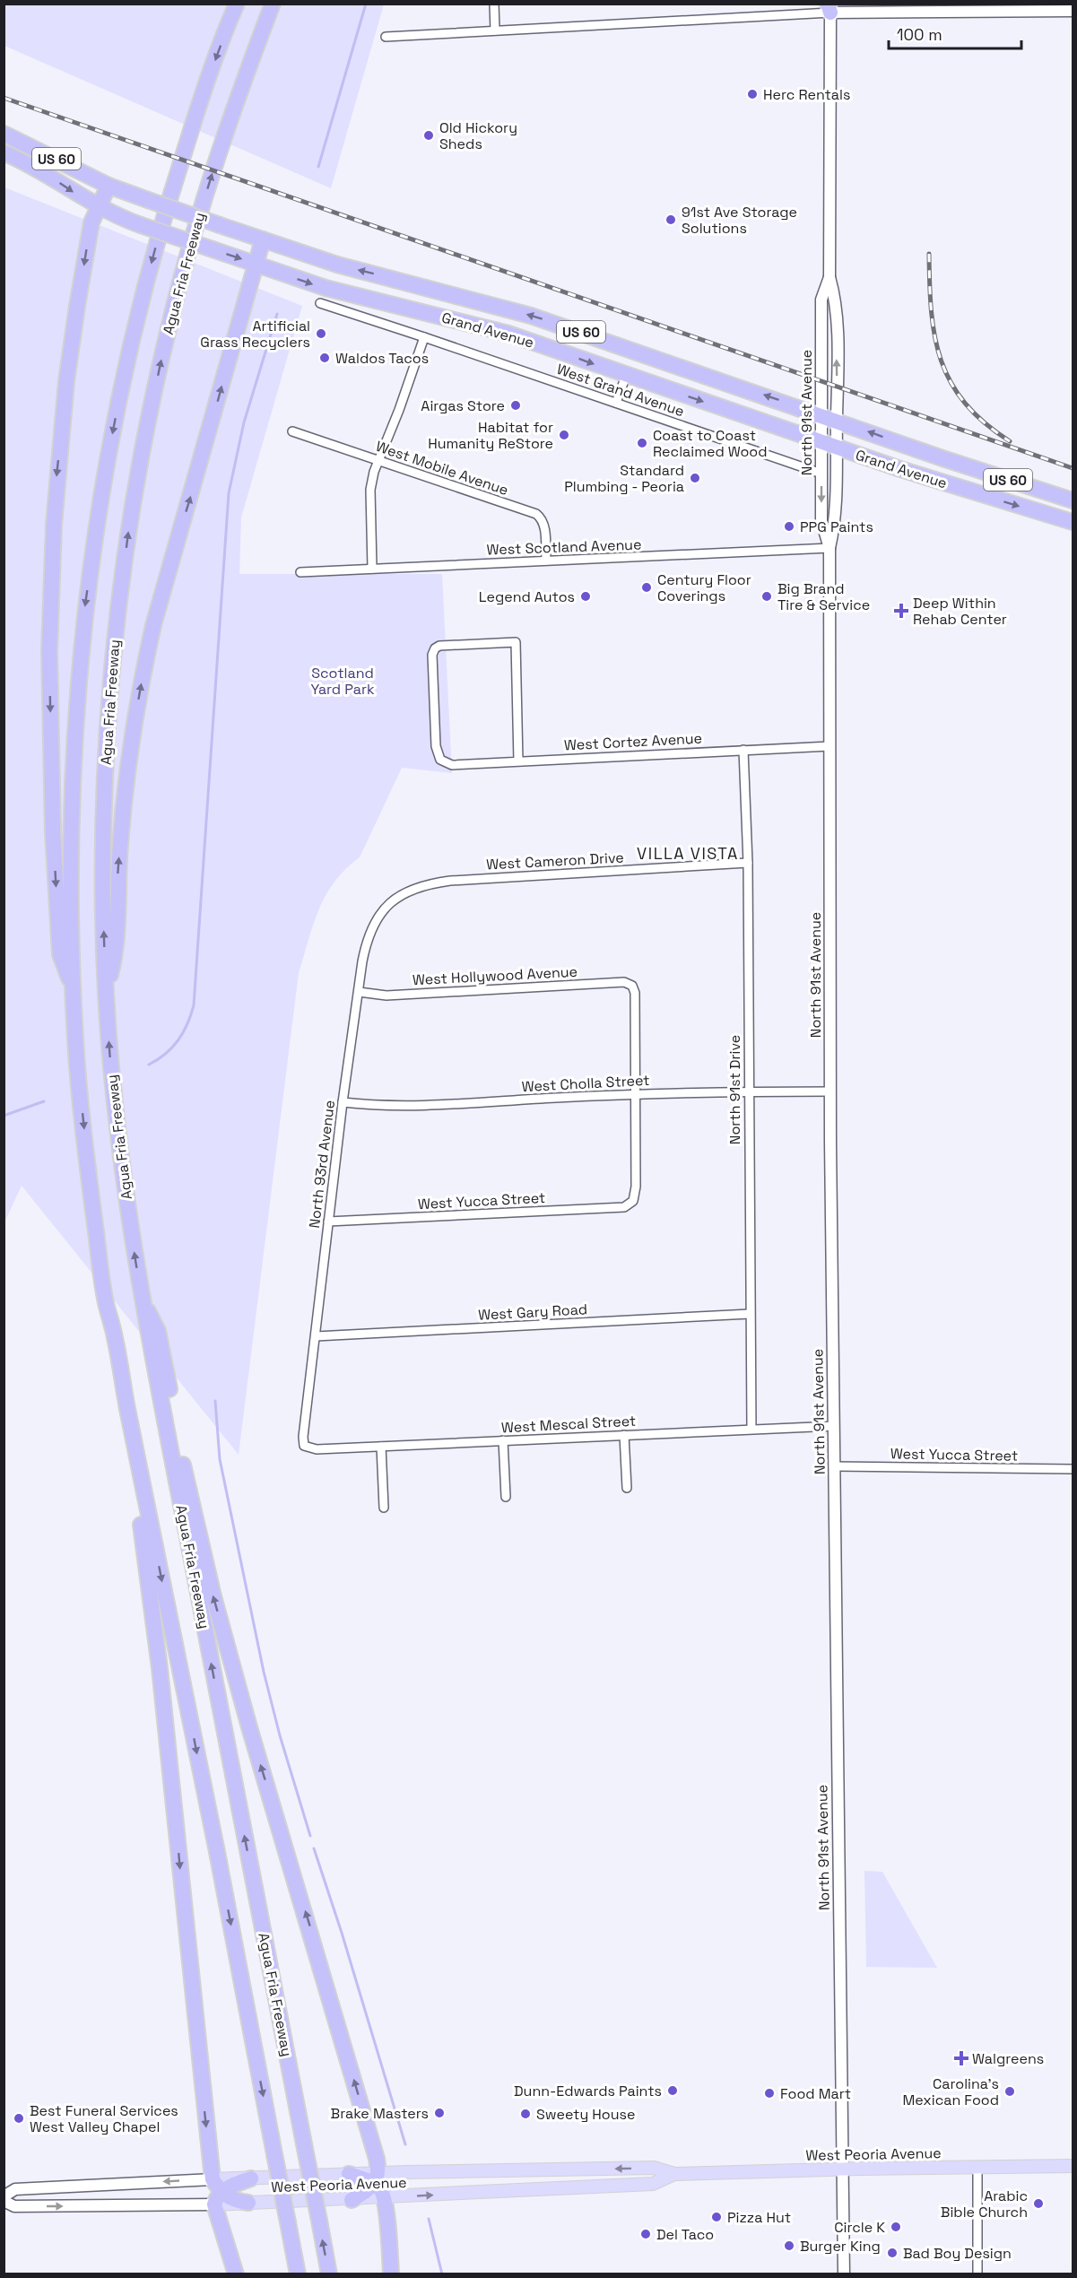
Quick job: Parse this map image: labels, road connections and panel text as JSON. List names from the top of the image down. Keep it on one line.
{"streets":{"highway":["US 60","Agua Fria Freeway","Grand Avenue"],"main road":["North 91st Avenue","West Peoria Avenue"],"street":["West Grand Avenue","West Mobile Avenue","West Scotland Avenue","West Cortez Avenue","West Cameron Drive","West Hollywood Avenue","West Cholla Street","North 91st Drive","North 93rd Avenue","West Yucca Street","West Gary Road","West Mescal Street"]},"crossings":[["Grand Avenue","North 91st Avenue"],["West Grand Avenue","North 91st Avenue"],["North 91st Avenue","West Scotland Avenue"],["North 91st Avenue","West Cortez Avenue"],["North 91st Avenue","West Cholla Street"],["North 91st Avenue","West Yucca Street"],["North 91st Avenue","West Mescal Street"],["North 91st Avenue","West Peoria Avenue"],["West Mobile Avenue","West Scotland Avenue"],["West Cortez Avenue","North 91st Drive"],["West Cameron Drive","North 91st Drive"],["West Cameron Drive","North 93rd Avenue"],["West Hollywood Avenue","West Cholla Street"],["West Hollywood Avenue","North 93rd Avenue"],["West Hollywood Avenue","West Yucca Street"],["West Cholla Street","North 91st Drive"],["West Cholla Street","North 93rd Avenue"],["West Cholla Street","West Yucca Street"],["North 91st Drive","West Gary Road"],["North 91st Drive","West Mescal Street"],["North 93rd Avenue","West Yucca Street"],["North 93rd Avenue","West Gary Road"],["North 93rd Avenue","West Mescal Street"]],"districts":["VILLA VISTA"],"parks":["Scotland Yard Park"],"places":{"other":["Herc Rentals","Old Hickory Sheds","91st Ave Storage Solutions","Artificial Grass Recyclers","Waldos Tacos","Airgas Store","Habitat for Humanity ReStore","Coast to Coast Reclaimed Wood","Standard Plumbing - Peoria","PPG Paints","Century Floor Coverings","Legend Autos","Big Brand Tire & Service","Dunn-Edwards Paints","Carolina's Mexican Food","Food Mart","Brake Masters","Sweety House","Best Funeral Services West Valley Chapel","Arabic Bible Church","Pizza Hut","Circle K","Del Taco","Burger King","Bad Boy Design"],"health":["Deep Within Rehab Center","Walgreens"]},"scale_bar":"100 m"}
